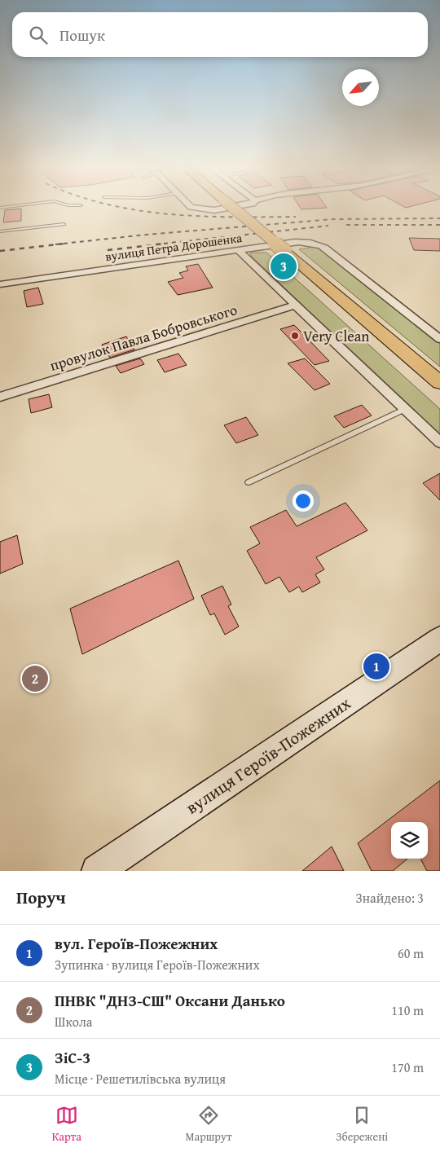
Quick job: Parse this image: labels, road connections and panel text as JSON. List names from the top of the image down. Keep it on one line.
{"streets":{"street":["вулиця Петра Дорошенка","провулок Павла Бобровського","вулиця Героїв-Пожежних"]},"places":["Very Clean"],"north":"bottom left","page":{"search":"Пошук","pins":["3","1","2"],"heading":["Поруч","Знайдено: 3"],"list":[{"mark":"1","name":"вул. Героїв-Пожежних","note":"Зупинка · вулиця Героїв-Пожежних","value":"60 m"},{"mark":"2","name":"ПНВК \"ДНЗ-СШ\" Оксани Данько","note":"Школа","value":"110 m"},{"mark":"3","name":"ЗіС-3","note":"Місце · Решетилівська вулиця","value":"170 m"}],"nav":["Карта","Маршрут","Збережені"]}}
